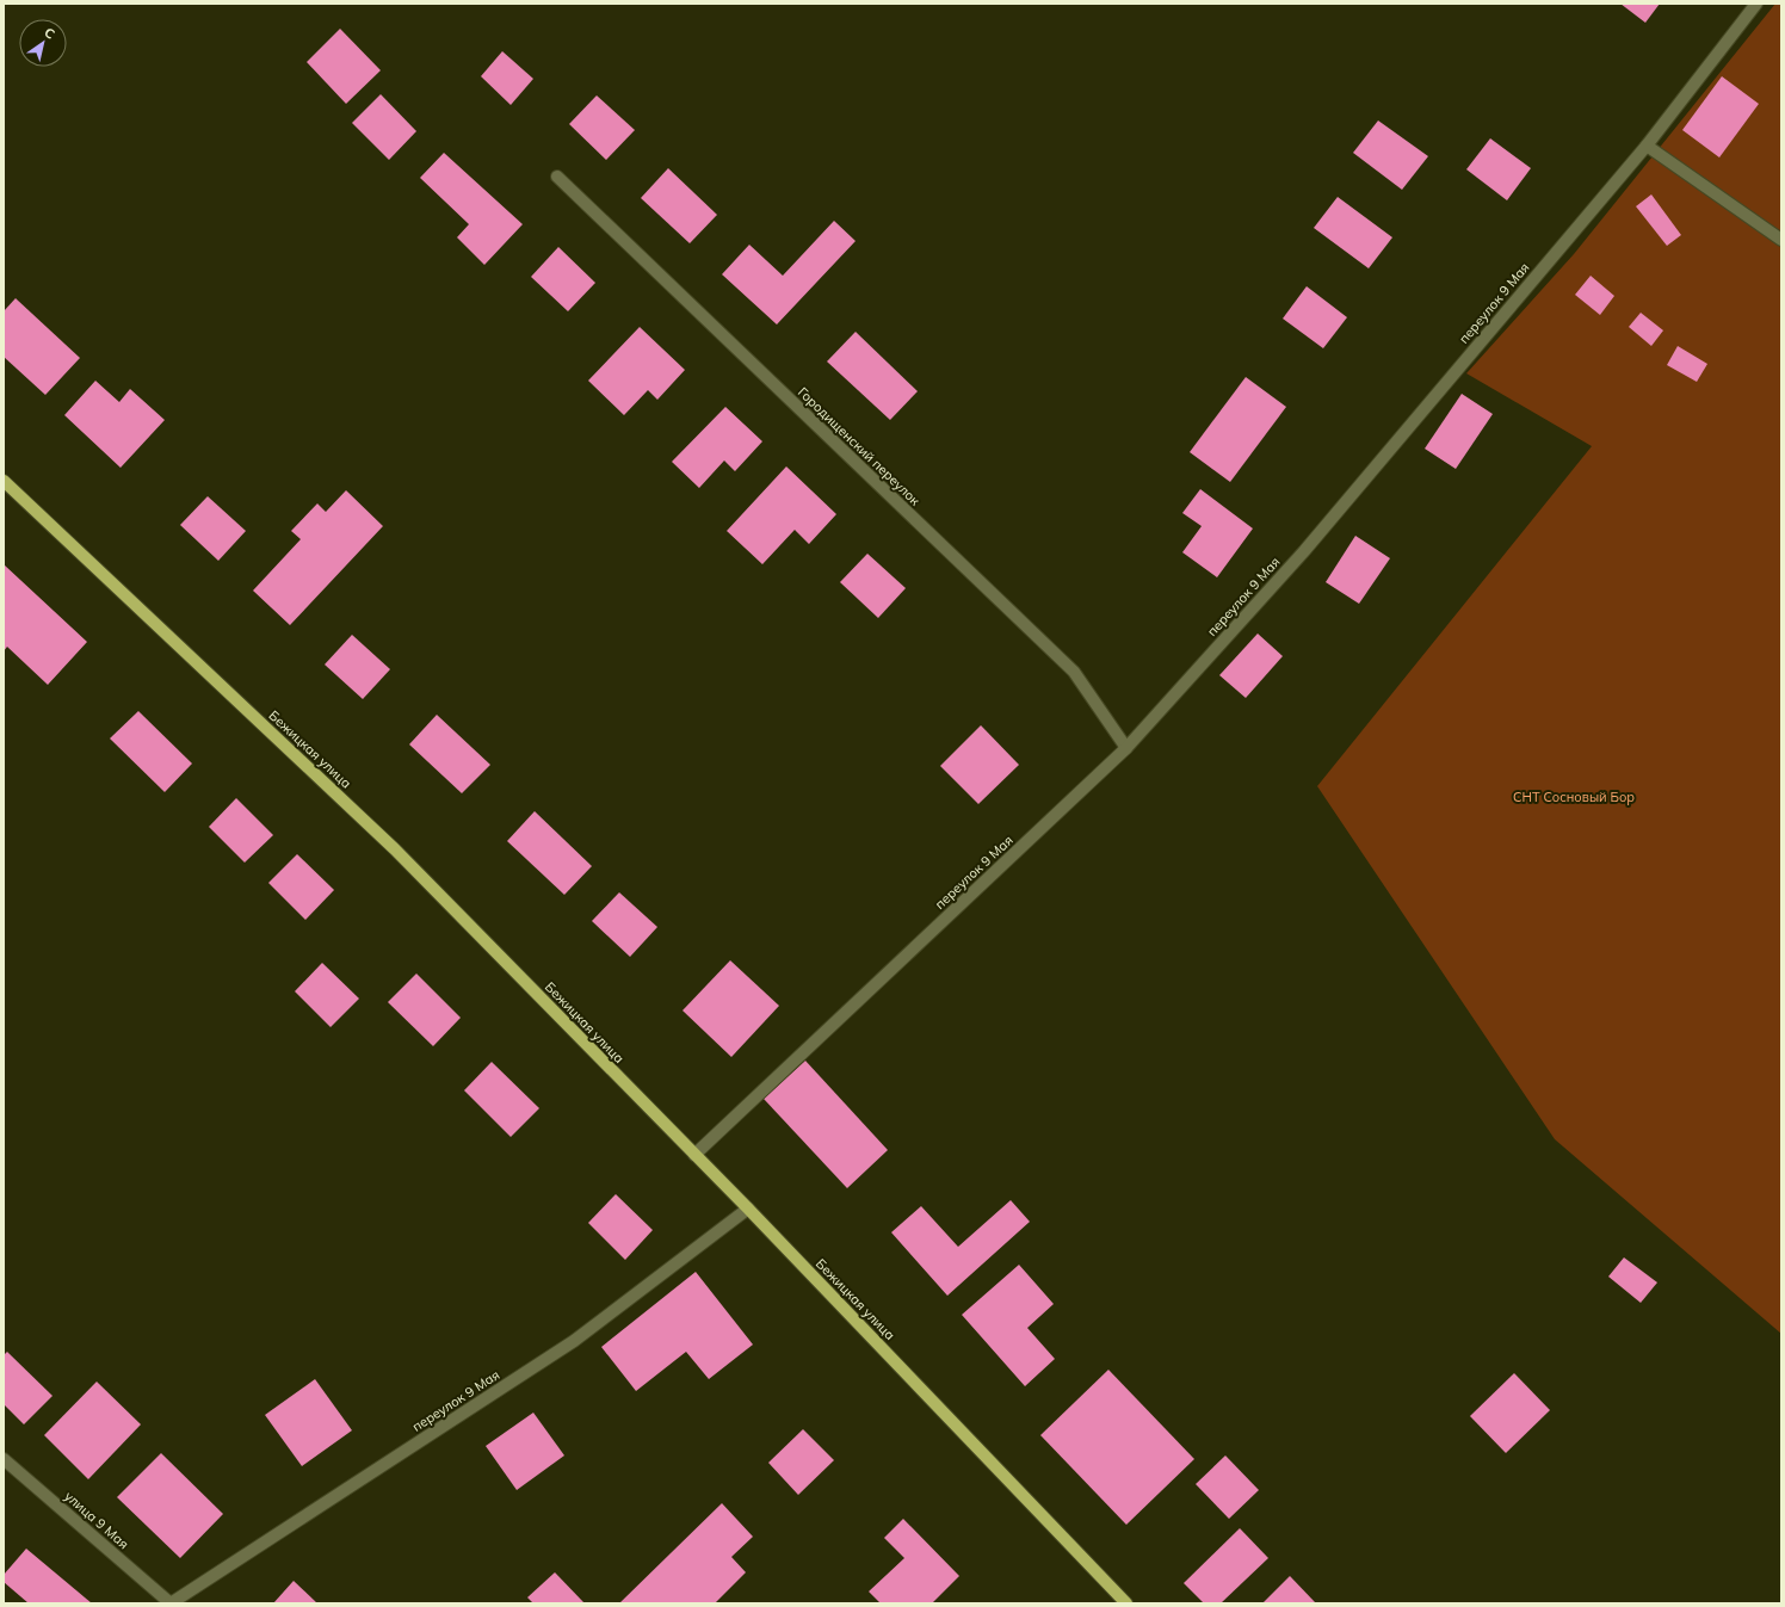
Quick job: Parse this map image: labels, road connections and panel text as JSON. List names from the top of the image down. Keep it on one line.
{"streets":{"main road":["Бежицкая улица"],"street":["переулок 9 Мая","Городищенский переулок","улица 9 Мая"]},"crossings":[["переулок 9 Мая","Городищенский переулок"],["переулок 9 Мая","Бежицкая улица"],["переулок 9 Мая","улица 9 Мая"]],"parks":["СНТ Сосновый Бор"],"north":"top right"}
